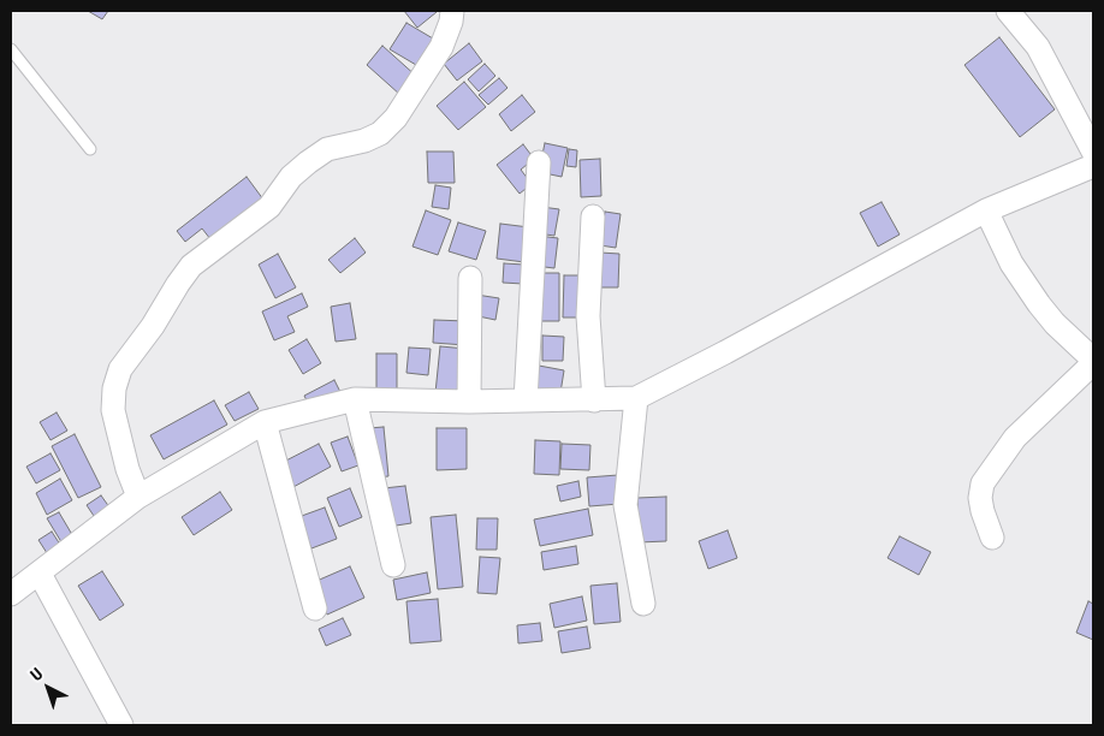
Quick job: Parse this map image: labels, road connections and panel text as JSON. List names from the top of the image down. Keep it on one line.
{"north":"top left"}
